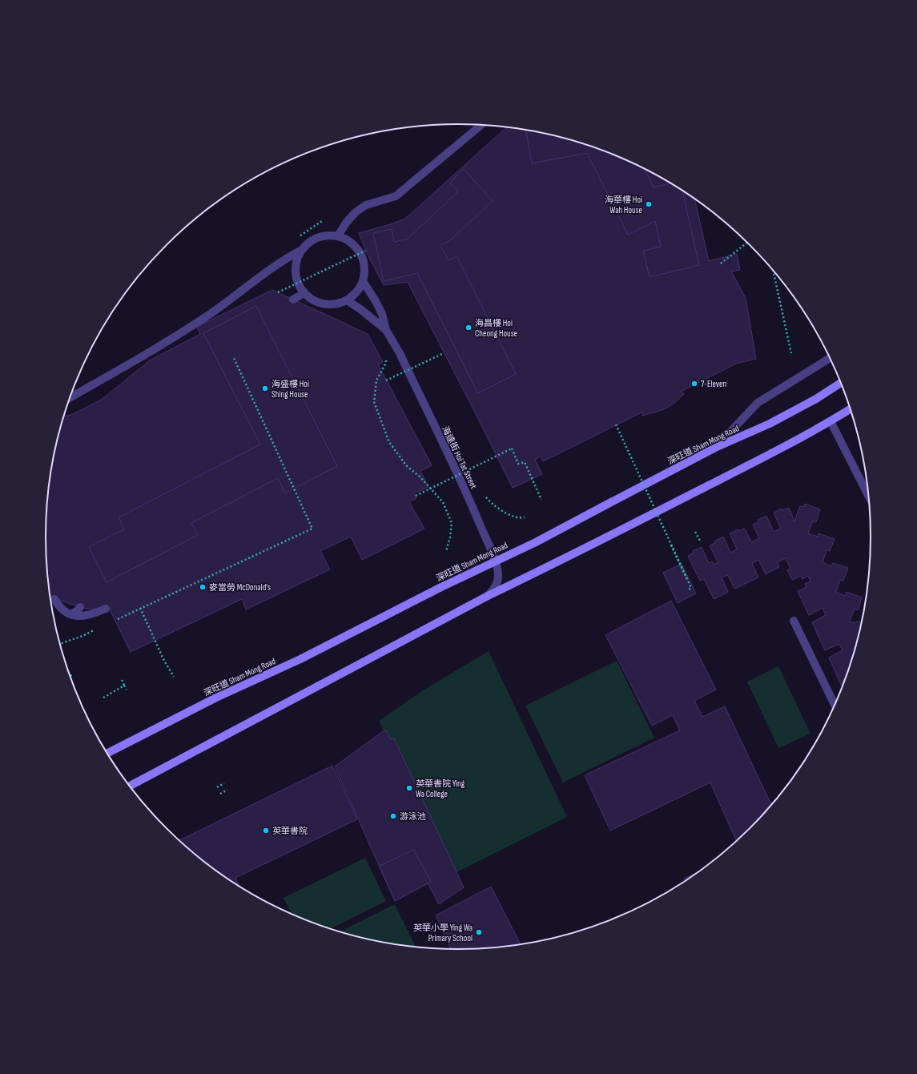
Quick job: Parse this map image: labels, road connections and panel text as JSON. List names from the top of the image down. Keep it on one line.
{"streets":{"street":["深旺道 Sham Mong Road","海達街 Hoi Tat Street"]},"crossings":[["深旺道 Sham Mong Road","海達街 Hoi Tat Street"]],"places":["海華樓 Hoi Wah House","海昌樓 Hoi Cheong House","7-Eleven","海盛樓 Hoi Shing House","麥當勞 McDonald's","英華書院 Ying Wa College","游泳池","英華書院","英華小學 Ying Wa Primary School"]}
